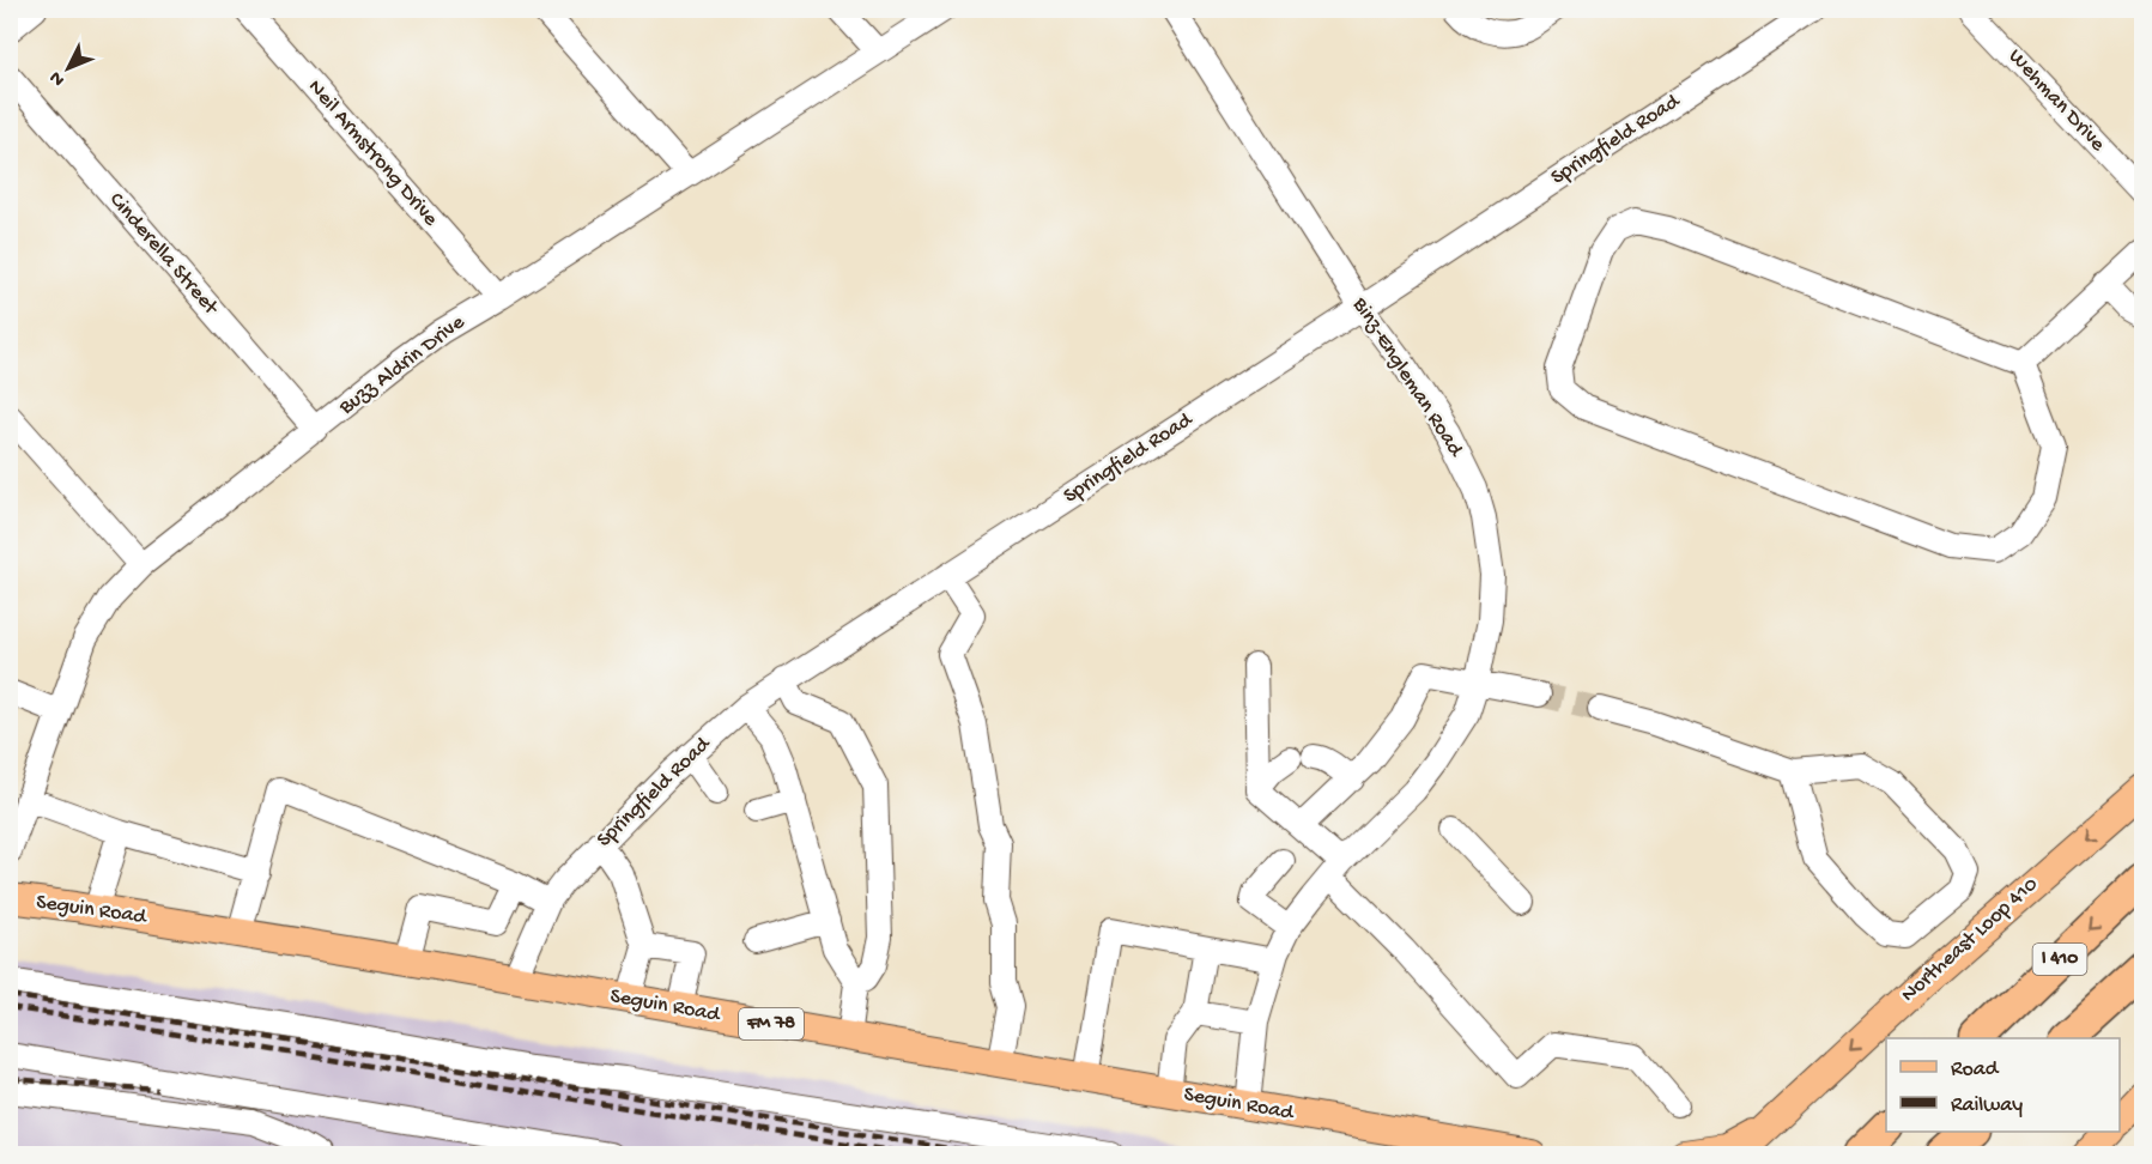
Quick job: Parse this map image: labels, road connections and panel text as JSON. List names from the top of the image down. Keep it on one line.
{"streets":{"highway":["I 410"],"main road":["Seguin Road","Northeast Loop 410","FM 78"],"street":["Wehman Drive","Springfield Road","Neil Armstrong Drive","Cinderella Street","Buzz Aldrin Drive","Binz-Engleman Road"]},"crossings":[["Springfield Road","Binz-Engleman Road"],["Springfield Road","Seguin Road"],["Neil Armstrong Drive","Buzz Aldrin Drive"],["Cinderella Street","Buzz Aldrin Drive"],["Binz-Engleman Road","Seguin Road"]],"one_way":["Northeast Loop 410"],"legend":["Road","Railway"],"north":"bottom left"}
